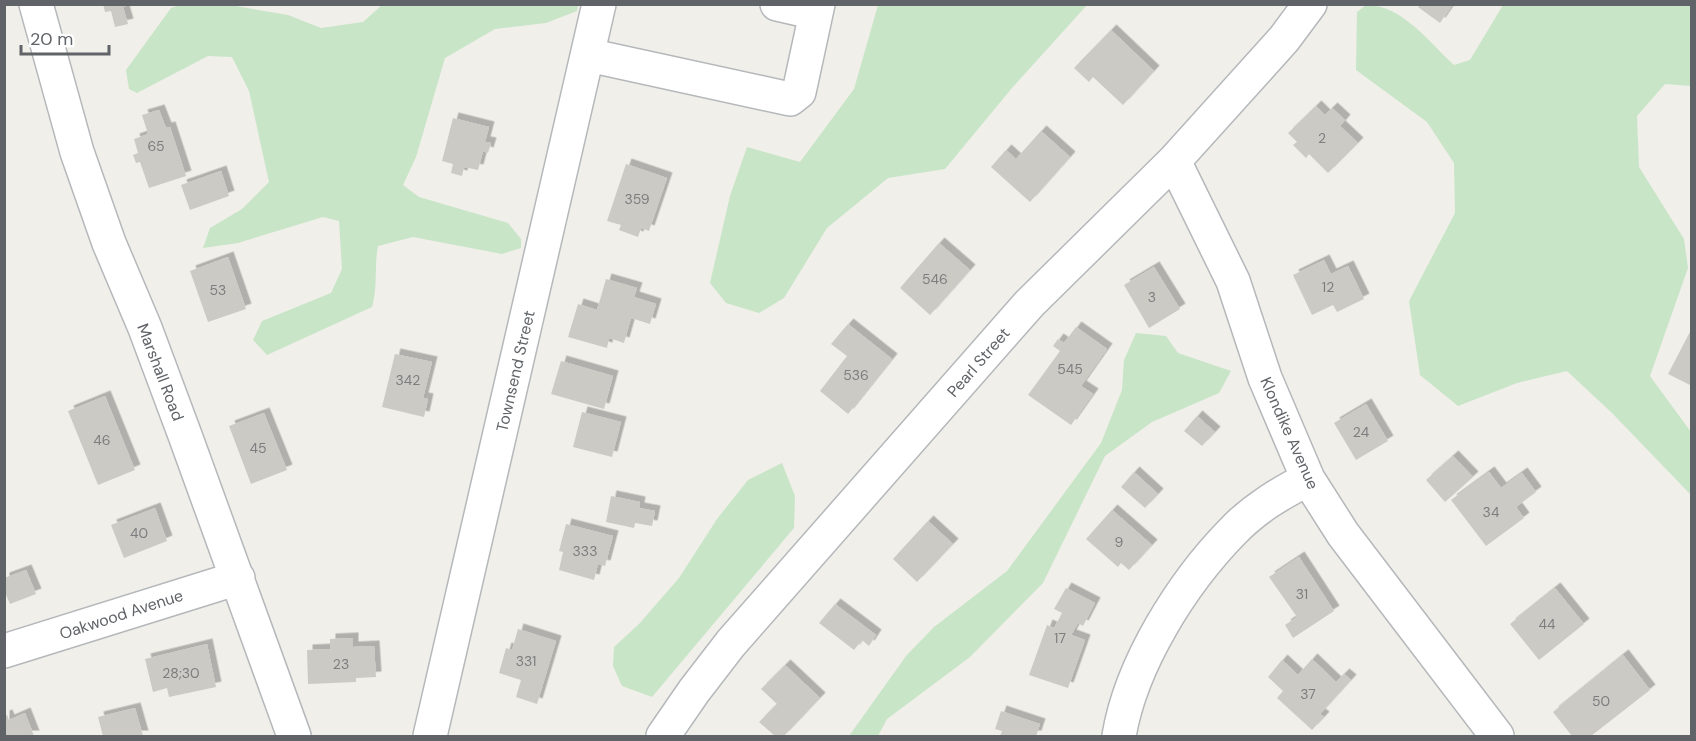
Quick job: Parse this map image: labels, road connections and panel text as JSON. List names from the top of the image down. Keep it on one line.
{"streets":{"street":["Pearl Street","Townsend Street","Marshall Road","Klondike Avenue","Oakwood Avenue"]},"crossings":[["Pearl Street","Klondike Avenue"],["Marshall Road","Oakwood Avenue"]],"house_numbers":["2","65","359","546","12","53","3","545","536","342","24","46","45","34","40","9","333","31","44","17","331","23","28;30","37","50"],"scale_bar":"20 m"}
